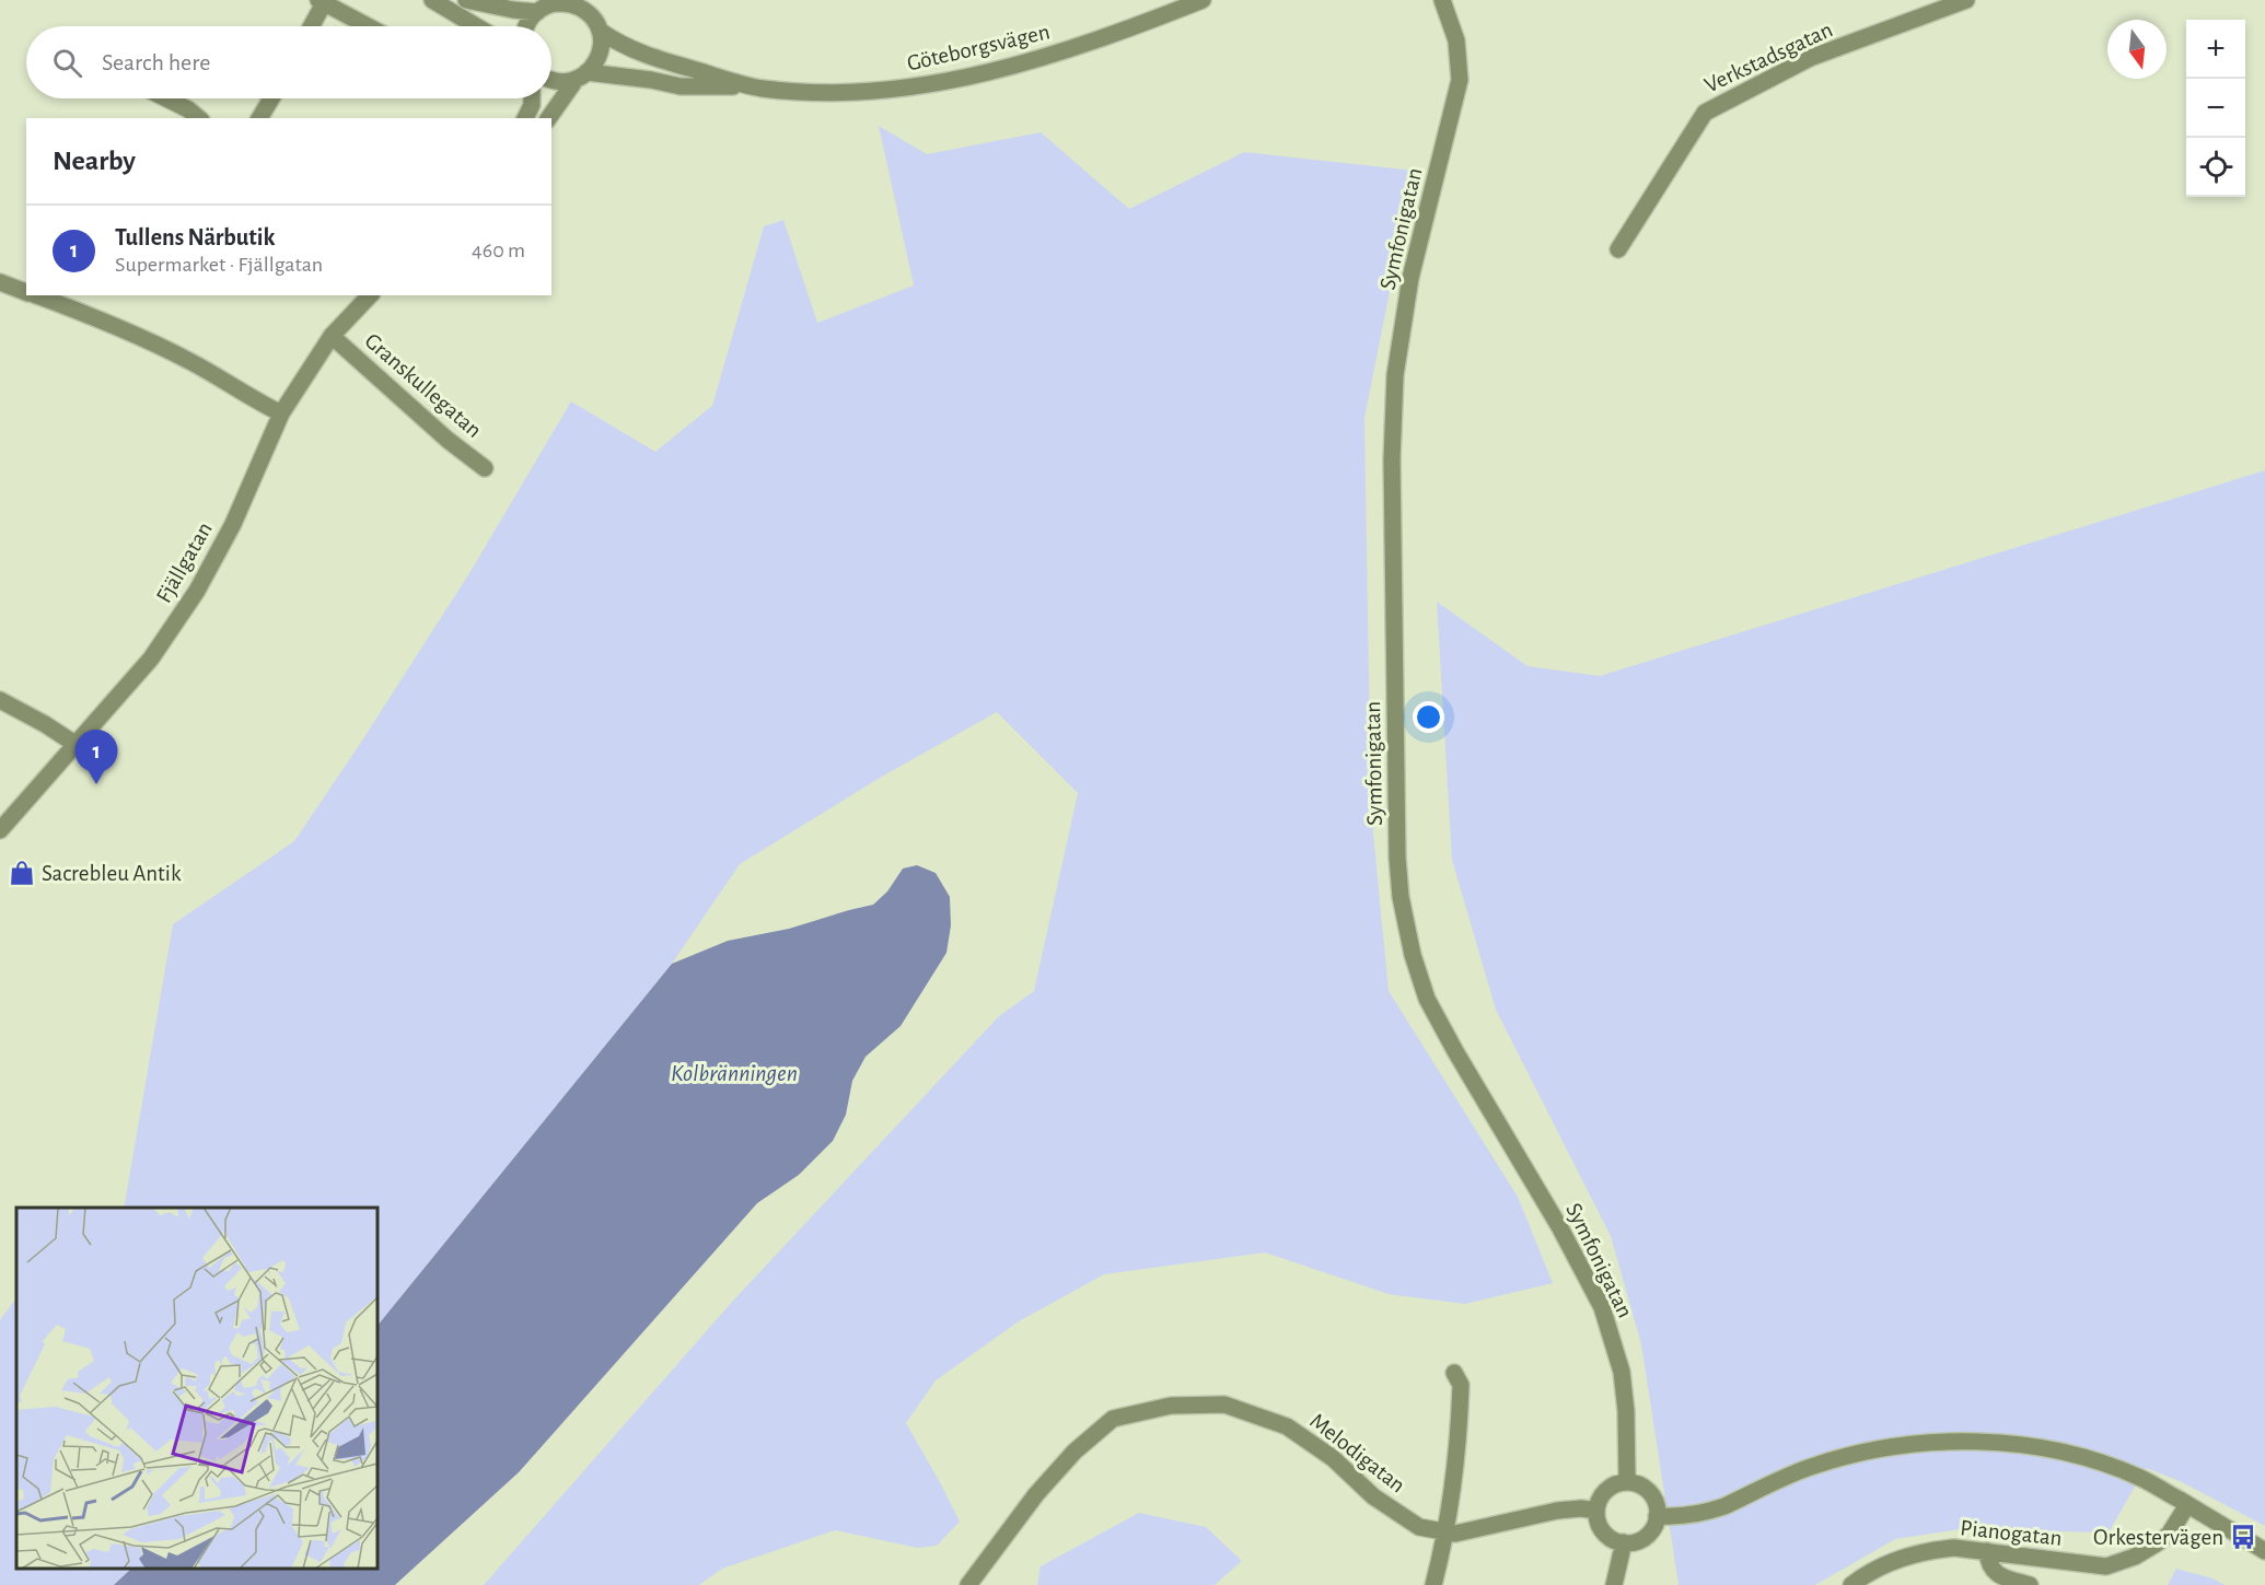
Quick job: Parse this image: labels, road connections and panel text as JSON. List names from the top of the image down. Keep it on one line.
{"streets":{"street":["Göteborgsvägen","Verkstadsgatan","Symfonigatan","Granskullegatan","Fjällgatan","Melodigatan","Pianogatan"]},"crossings":[["Symfonigatan","Melodigatan"],["Granskullegatan","Fjällgatan"]],"water":["Kolbränningen"],"places":{"shop":["Sacrebleu Antik"],"bus stop":["Orkestervägen"]},"north":"bottom","page":{"map_buttons":["+","−"],"search":"Search here","heading":"Nearby","list":[{"mark":"1","name":"Tullens Närbutik","note":"Supermarket · Fjällgatan","value":"460 m"}],"pins":"1"}}
